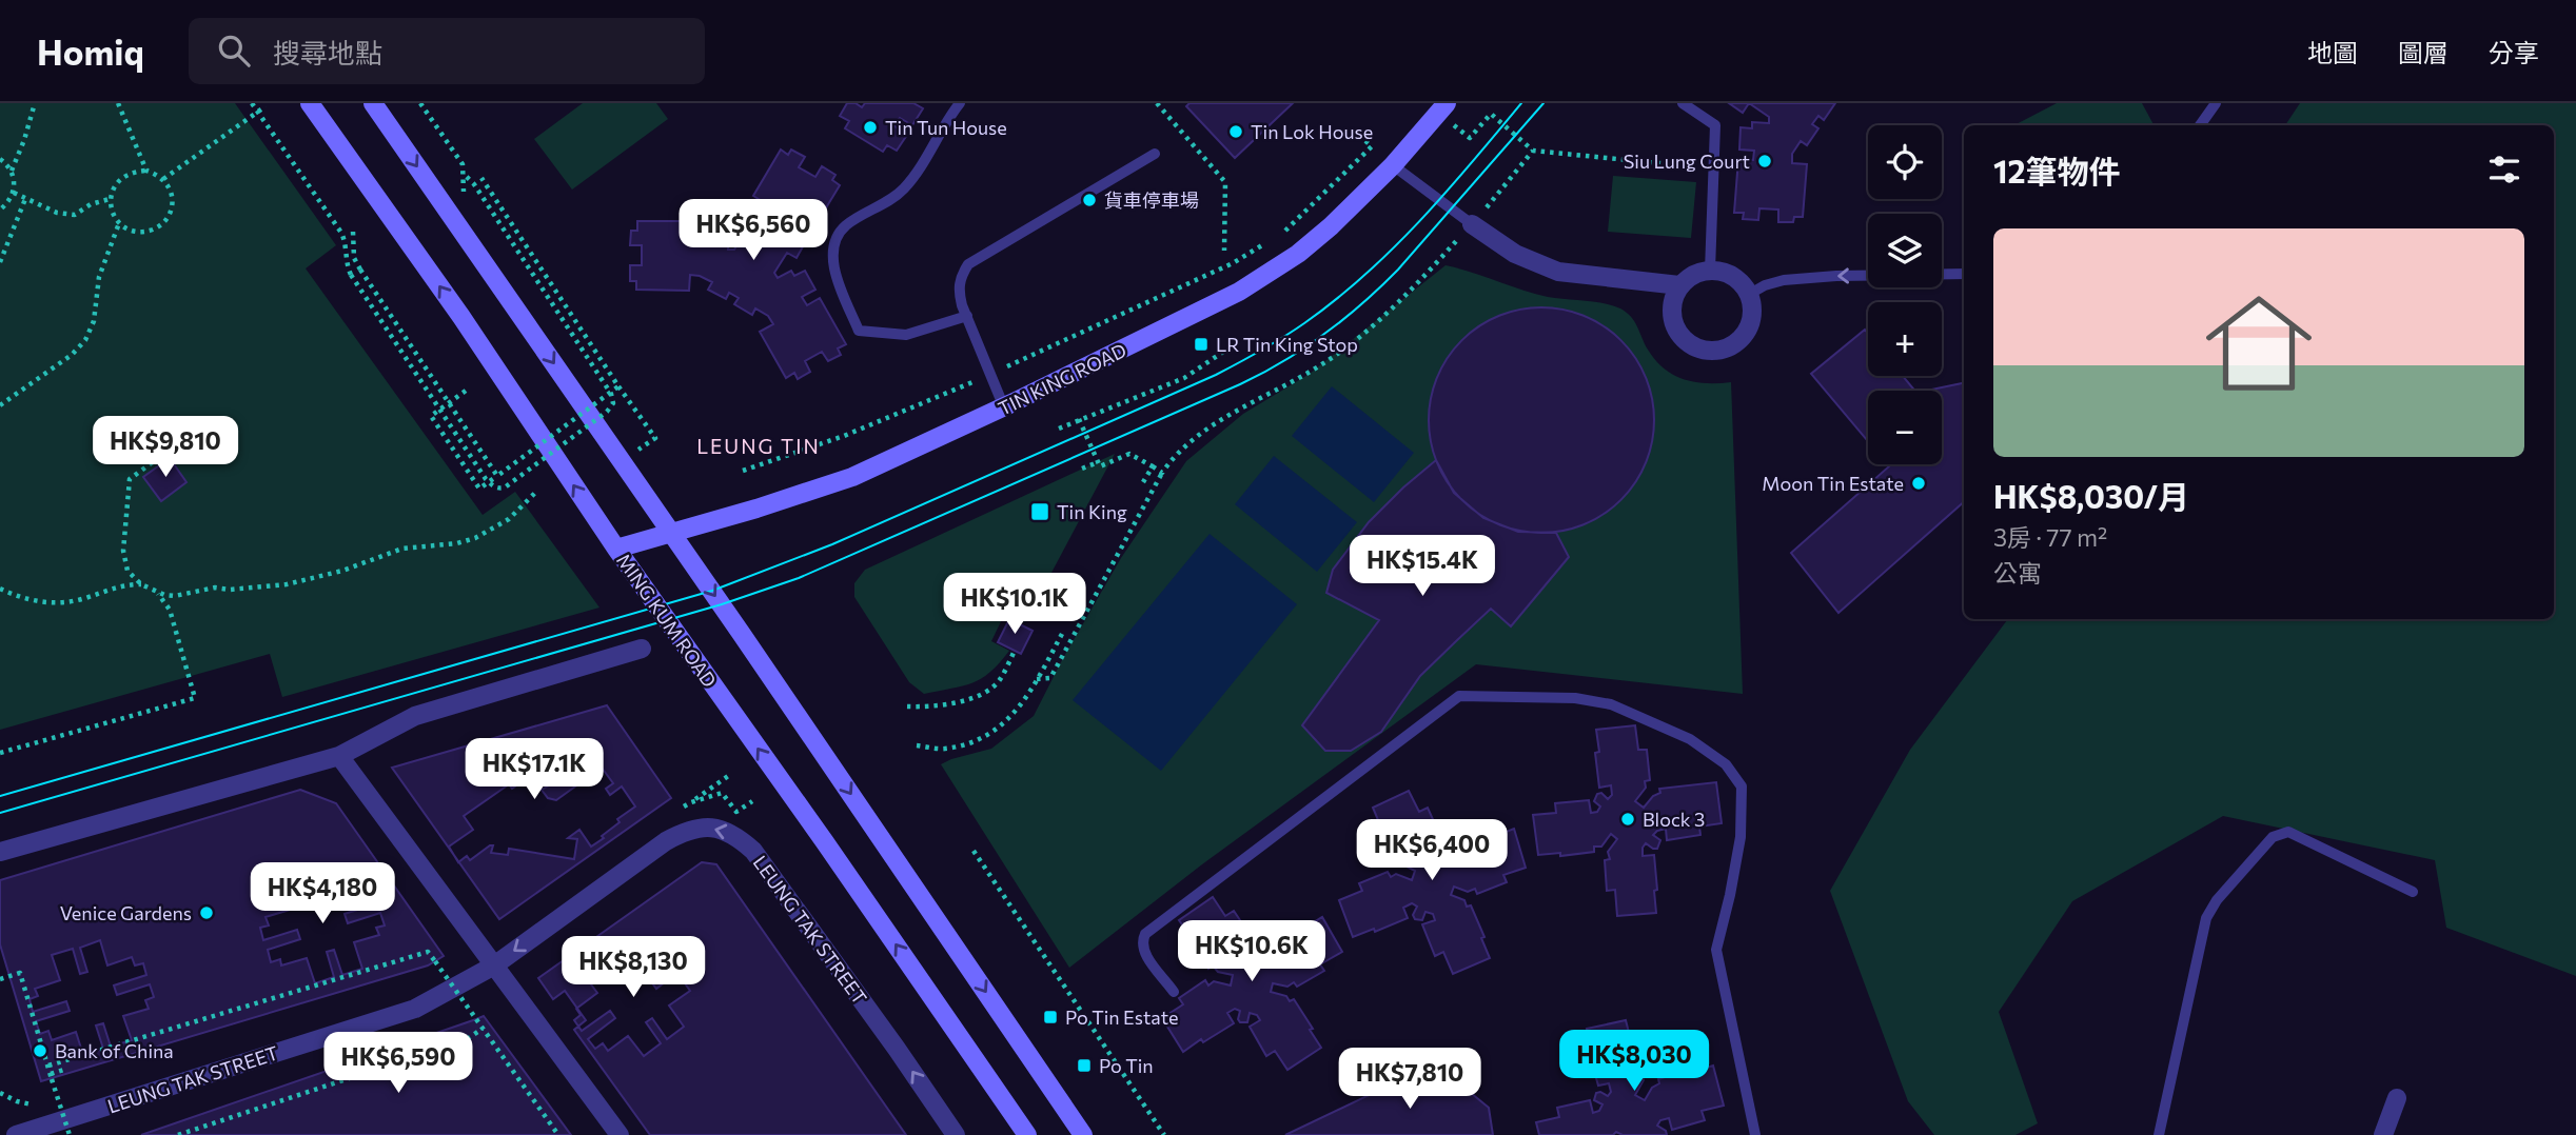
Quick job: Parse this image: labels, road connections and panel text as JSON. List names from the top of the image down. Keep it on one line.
{"streets":{"main road":["TIN KING ROAD","MING KUM ROAD"],"street":["LEUNG TAK STREET"]},"crossings":[["TIN KING ROAD","MING KUM ROAD"]],"districts":["LEUNG TIN"],"places":{"other":["Tin Tun House","Tin Lok House","Siu Lung Court","貨車停車場","Moon Tin Estate","Block 3","Venice Gardens","Bank of China"],"transit":["LR Tin King Stop","Tin King","Po Tin Estate","Po Tin"]},"page":{"header":"Homiq","search":"搜尋地點","nav":["地圖","圖層","分享"],"map_buttons":["+","−"],"heading":"12筆物件","price":["HK$6,560","HK$9,810","HK$15.4K","HK$10.1K","HK$17.1K","HK$6,400","HK$4,180","HK$10.6K","HK$8,130","HK$8,030","HK$6,590","HK$7,810"],"list":[{"name":"HK$8,030/月","note":"3房 · 77 m² · 公寓"}]}}
